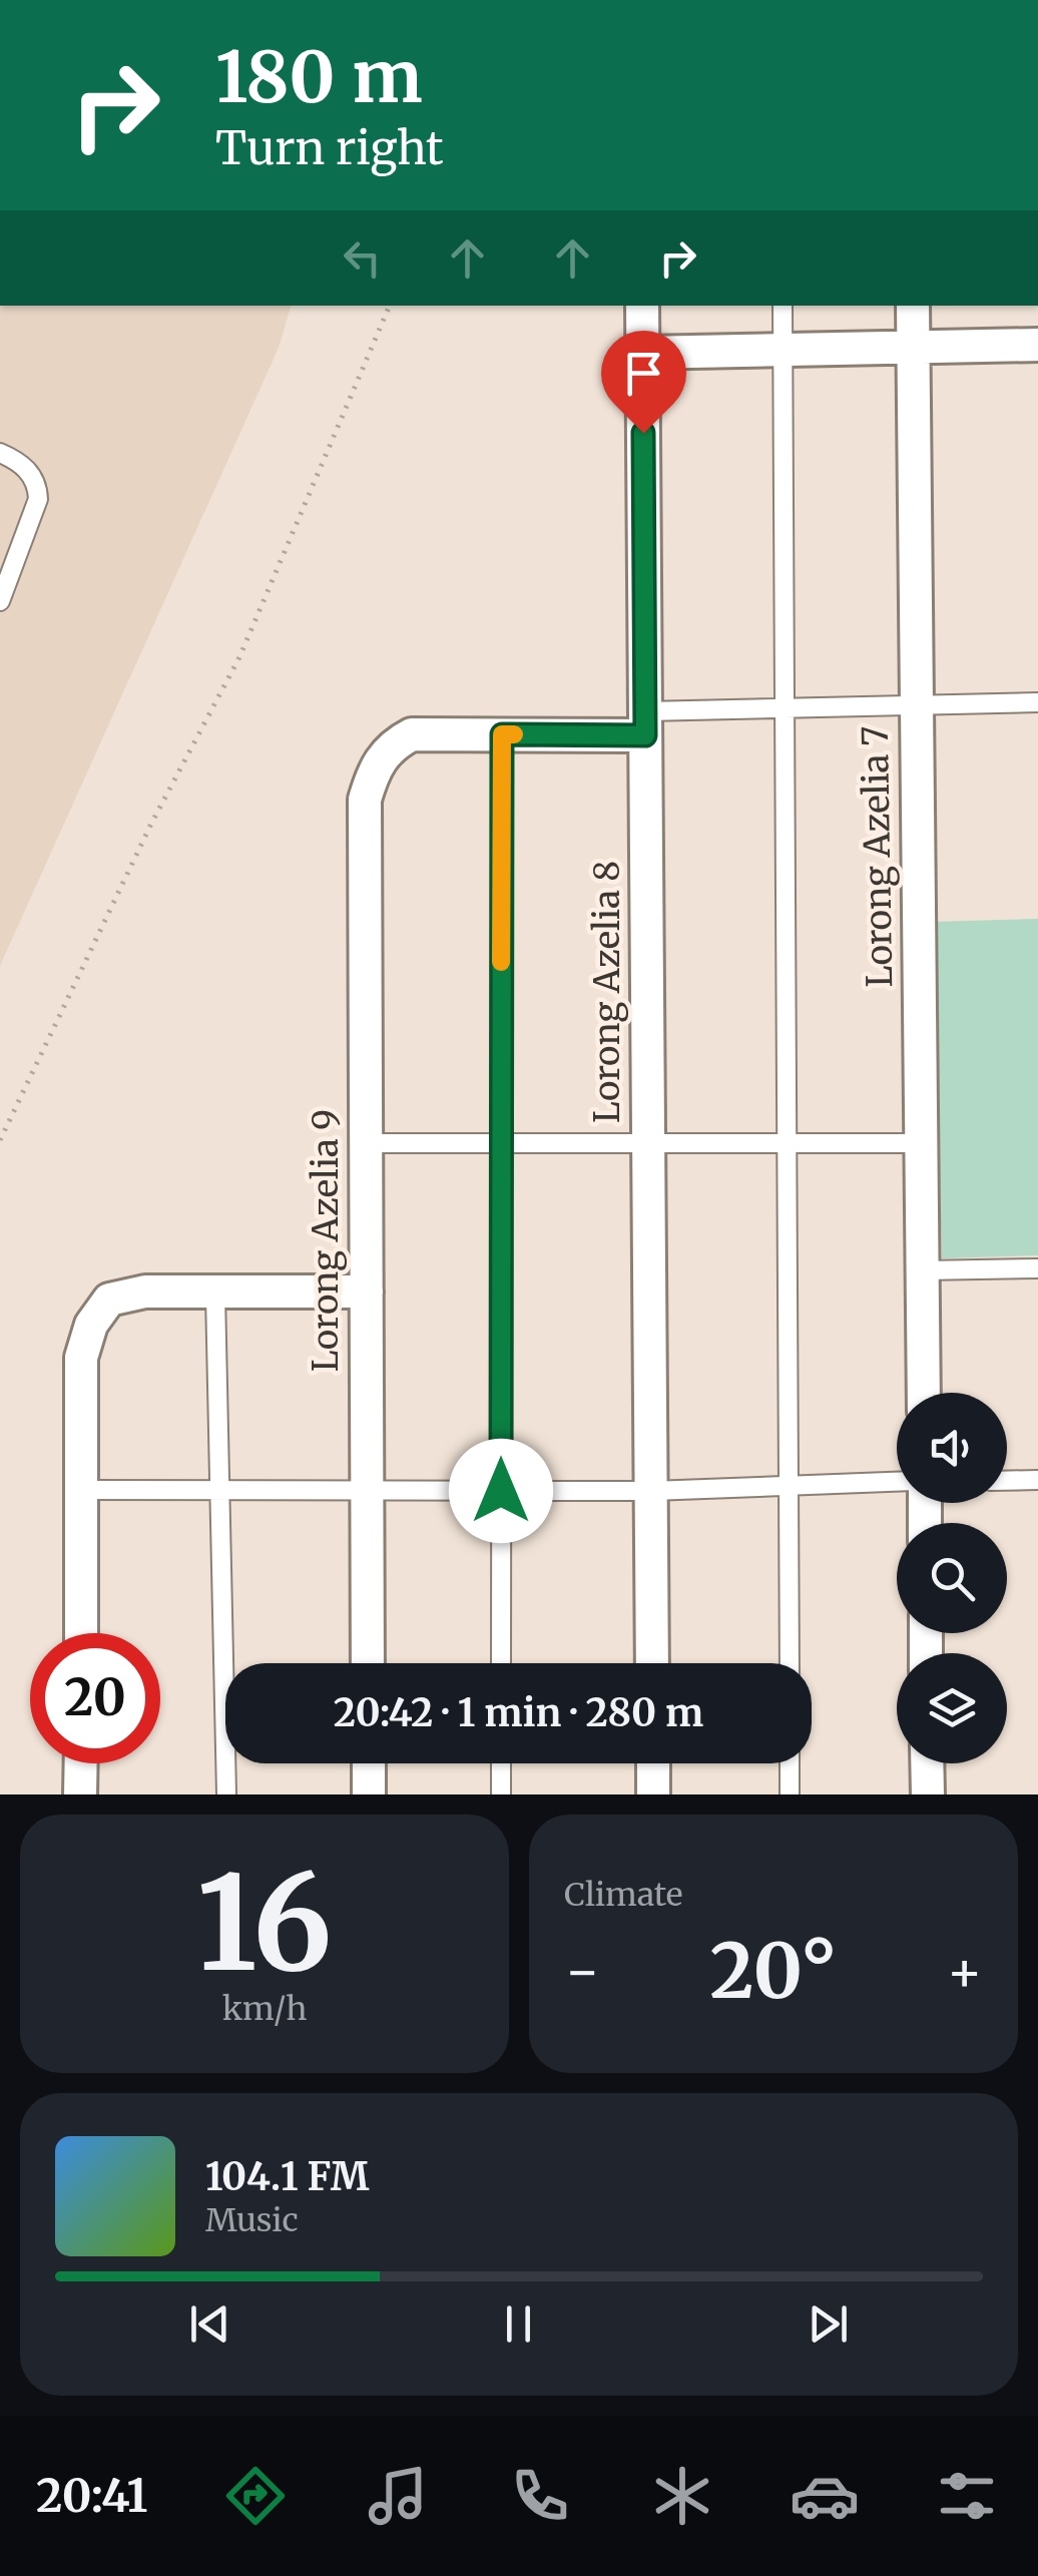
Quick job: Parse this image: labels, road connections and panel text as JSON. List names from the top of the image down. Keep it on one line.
{"streets":{"street":["Lorong Azelia 7","Lorong Azelia 8","Lorong Azelia 9"]},"page":{"turn":["180 m","Turn right"],"limit":"20","trip":"20:42 · 1 min · 280 m","tile":[["16","km/h"],"Climate"],"heat":["−","20°","+"],"song":["104.1 FM","Music"],"tabs":"20:41"}}
